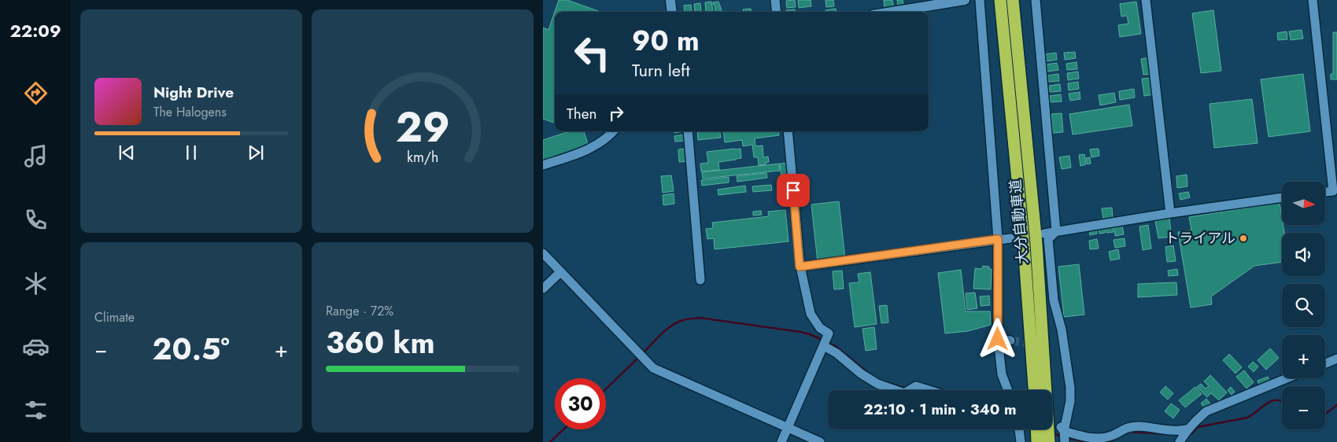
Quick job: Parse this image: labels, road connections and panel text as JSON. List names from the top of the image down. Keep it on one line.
{"streets":{"highway":["大分自動車道"]},"places":["トライアル"],"north":"right","page":{"tabs":"22:09","turn":["90 m","Turn left"],"song":["Night Drive","The Halogens"],"then":"Then","map_buttons":["+","−"],"tile":["Climate",["Range · 72%","360 km"]],"heat":["−","20.5°","+"],"limit":"30","trip":"22:10 · 1 min · 340 m","gauge":["29","km/h"]}}
